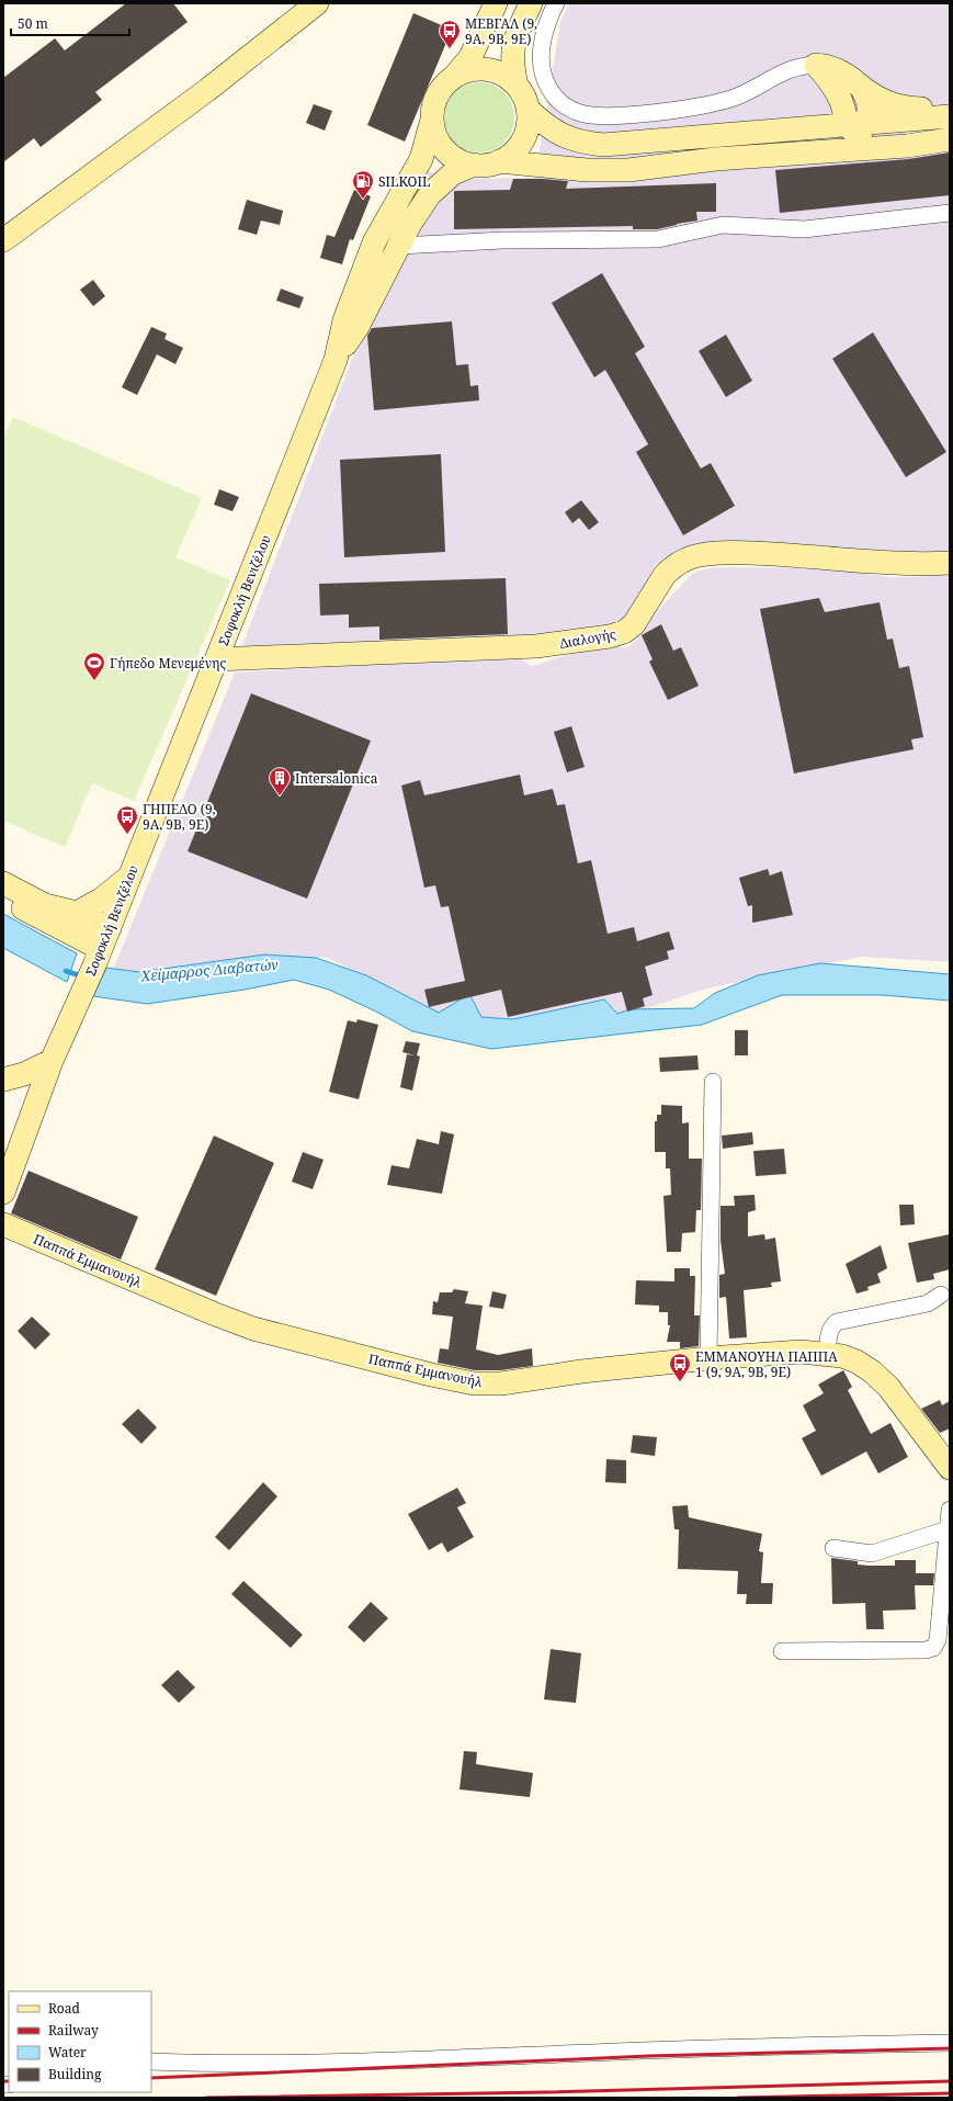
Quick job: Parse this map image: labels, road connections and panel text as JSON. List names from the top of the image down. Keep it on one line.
{"streets":{"street":["Σοφοκλή Βενιζέλου","Διαλογής","Παππά Εμμανουήλ"]},"crossings":[["Σοφοκλή Βενιζέλου","Διαλογής"]],"water":["Χείμαρρος Διαβατών"],"places":{"bus stop":["ΜΕΒΓΑΛ (9, 9Α, 9Β, 9Ε)","ΓΗΠΕΔΟ (9, 9Α, 9Β, 9Ε)","ΕΜΜΑΝΟΥΗΛ ΠΑΠΠΑ 1 (9, 9Α, 9Β, 9Ε)"],"fuel station":["SILKOIL"],"sports":["Γήπεδο Μενεμένης"],"building":["Intersalonica"]},"legend":["Road","Railway","Water","Building"],"scale_bar":"50 m"}
